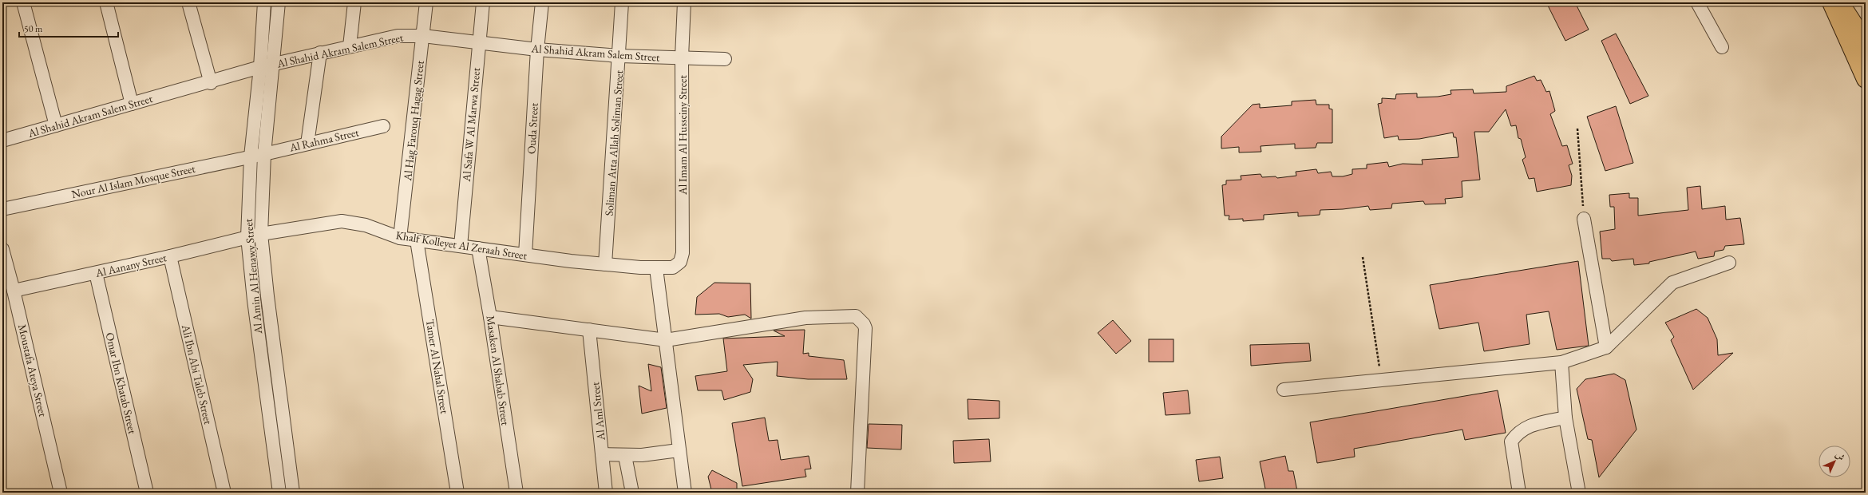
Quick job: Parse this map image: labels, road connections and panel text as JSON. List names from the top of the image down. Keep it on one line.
{"streets":{"street":["Al Shahid Akram Salem Street","Al Hag Farouq Hagag Street","Al Safa W Al Marwa Street","Ouda Street","Al Imam Al Husseiny Street","Al Rahma Street","Soliman Atta Allah Soliman Street","Nour Al Islam Mosque Street","Khalf Kolleyet Al Zeraah Street","Al Aanany Street","Al Amin Al Henawy Street","Tamer Al Nahal Street","Moustafa Ateya Street","Masaken Al Shabab Street","Ali Ibn Abi Taleb Street","Omar Ibn Khatab Street","Al Aml Street"]},"crossings":[["Al Shahid Akram Salem Street","Al Hag Farouq Hagag Street"],["Al Shahid Akram Salem Street","Al Safa W Al Marwa Street"],["Al Shahid Akram Salem Street","Ouda Street"],["Al Shahid Akram Salem Street","Al Imam Al Husseiny Street"],["Al Shahid Akram Salem Street","Soliman Atta Allah Soliman Street"],["Al Shahid Akram Salem Street","Al Amin Al Henawy Street"],["Al Hag Farouq Hagag Street","Khalf Kolleyet Al Zeraah Street"],["Al Safa W Al Marwa Street","Khalf Kolleyet Al Zeraah Street"],["Ouda Street","Khalf Kolleyet Al Zeraah Street"],["Al Imam Al Husseiny Street","Khalf Kolleyet Al Zeraah Street"],["Al Rahma Street","Nour Al Islam Mosque Street"],["Al Rahma Street","Al Amin Al Henawy Street"],["Soliman Atta Allah Soliman Street","Khalf Kolleyet Al Zeraah Street"],["Nour Al Islam Mosque Street","Al Amin Al Henawy Street"],["Khalf Kolleyet Al Zeraah Street","Al Aanany Street"],["Khalf Kolleyet Al Zeraah Street","Al Amin Al Henawy Street"],["Khalf Kolleyet Al Zeraah Street","Tamer Al Nahal Street"],["Khalf Kolleyet Al Zeraah Street","Masaken Al Shabab Street"],["Al Aanany Street","Al Amin Al Henawy Street"],["Al Aanany Street","Moustafa Ateya Street"],["Al Aanany Street","Ali Ibn Abi Taleb Street"],["Al Aanany Street","Omar Ibn Khatab Street"]],"scale_bar":"50 m","north":"top right"}
